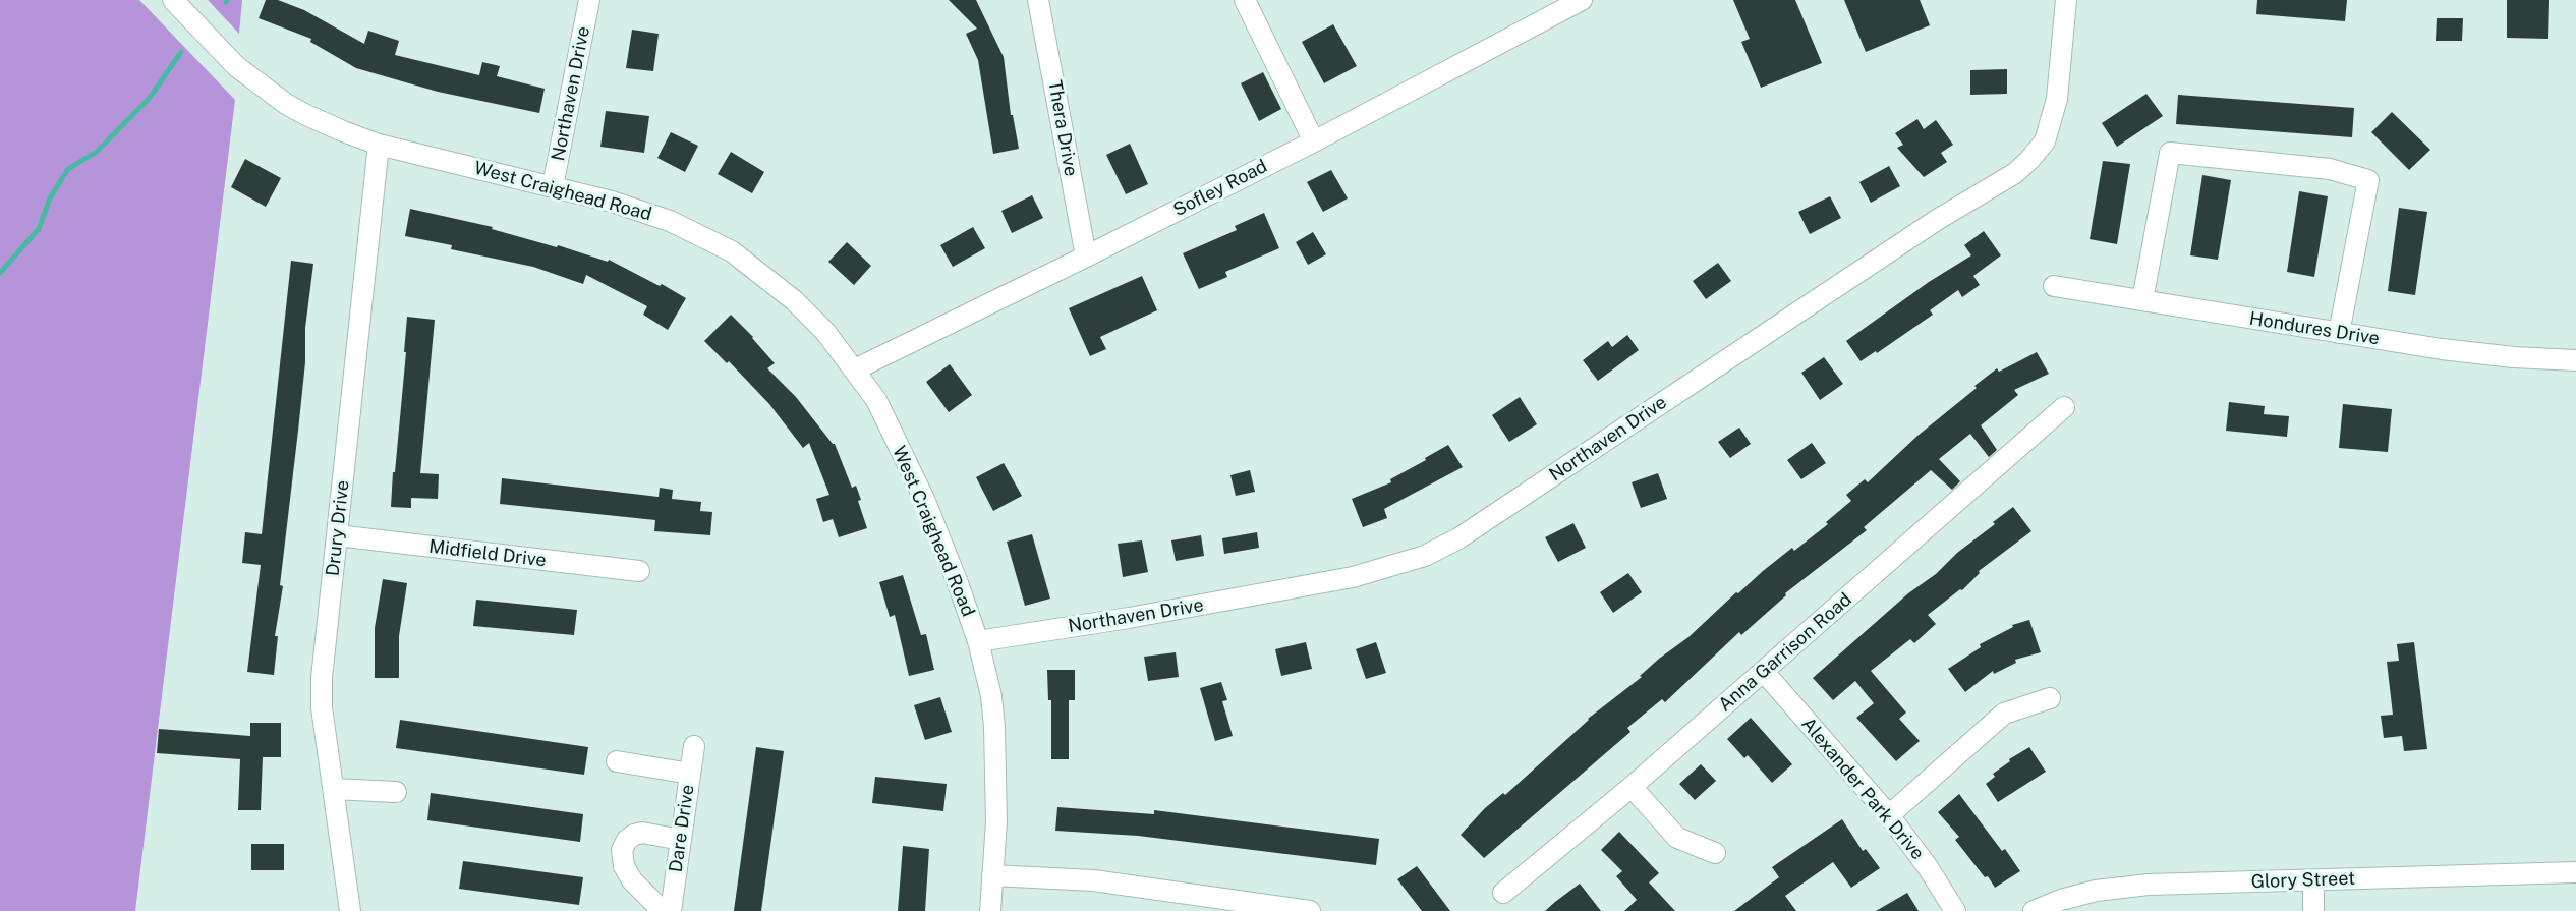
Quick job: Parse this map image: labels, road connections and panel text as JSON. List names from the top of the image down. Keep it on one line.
{"streets":{"street":["Northaven Drive","Thera Drive","Sofley Road","West Craighead Road","Hondures Drive","Drury Drive","Midfield Drive","Anna Garrison Road","Alexander Park Drive","Dare Drive","Glory Street"]},"crossings":[["Northaven Drive","West Craighead Road"],["Thera Drive","Sofley Road"],["Sofley Road","West Craighead Road"],["West Craighead Road","Drury Drive"],["Drury Drive","Midfield Drive"],["Anna Garrison Road","Alexander Park Drive"]]}
